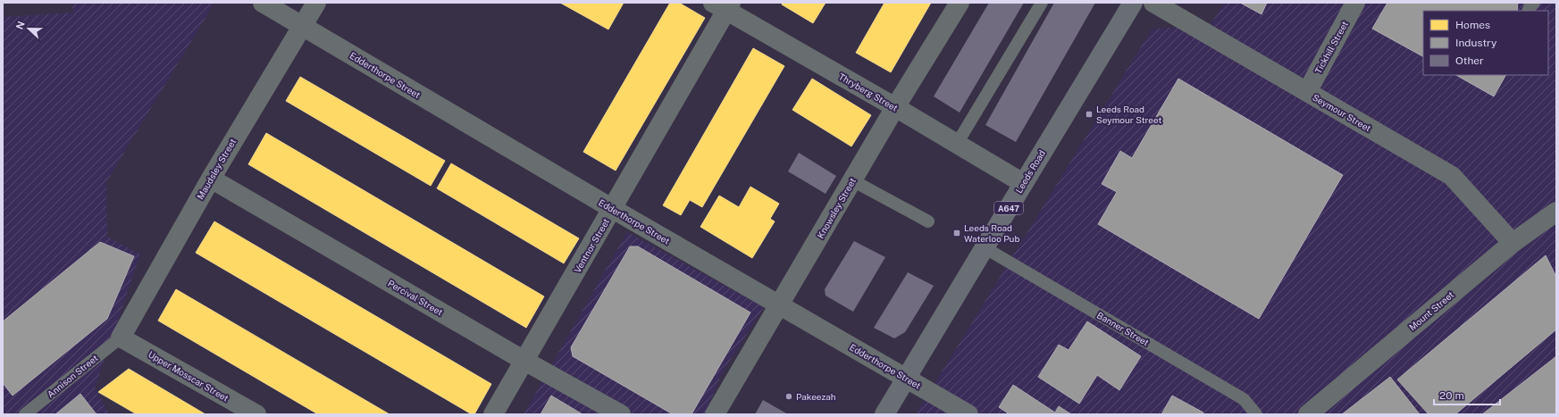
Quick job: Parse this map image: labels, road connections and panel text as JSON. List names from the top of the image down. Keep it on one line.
{"streets":{"main road":["Leeds Road","A647"],"street":["Tickhill Street","Edderthorpe Street","Thryberg Street","Seymour Street","Maudsley Street","Knowsley Street","Ventnor Street","Percival Street","Mount Street","Upper Mosscar Street"],"lane":["Banner Street","Annison Street"]},"crossings":[["Tickhill Street","Seymour Street"],["Edderthorpe Street","Maudsley Street"],["Edderthorpe Street","Leeds Road"],["Edderthorpe Street","Knowsley Street"],["Edderthorpe Street","Ventnor Street"],["Thryberg Street","Leeds Road"],["Thryberg Street","Knowsley Street"],["Thryberg Street","Ventnor Street"],["Seymour Street","Mount Street"],["Maudsley Street","Percival Street"],["Maudsley Street","Annison Street"],["Maudsley Street","Upper Mosscar Street"],["Leeds Road","Banner Street"],["Ventnor Street","Percival Street"],["Annison Street","Upper Mosscar Street"]],"places":{"transit":["Leeds Road Seymour Street","Leeds Road Waterloo Pub"],"other":["Pakeezah"]},"legend":["Homes","Industry","Other"],"scale_bar":"20 m","north":"left"}
